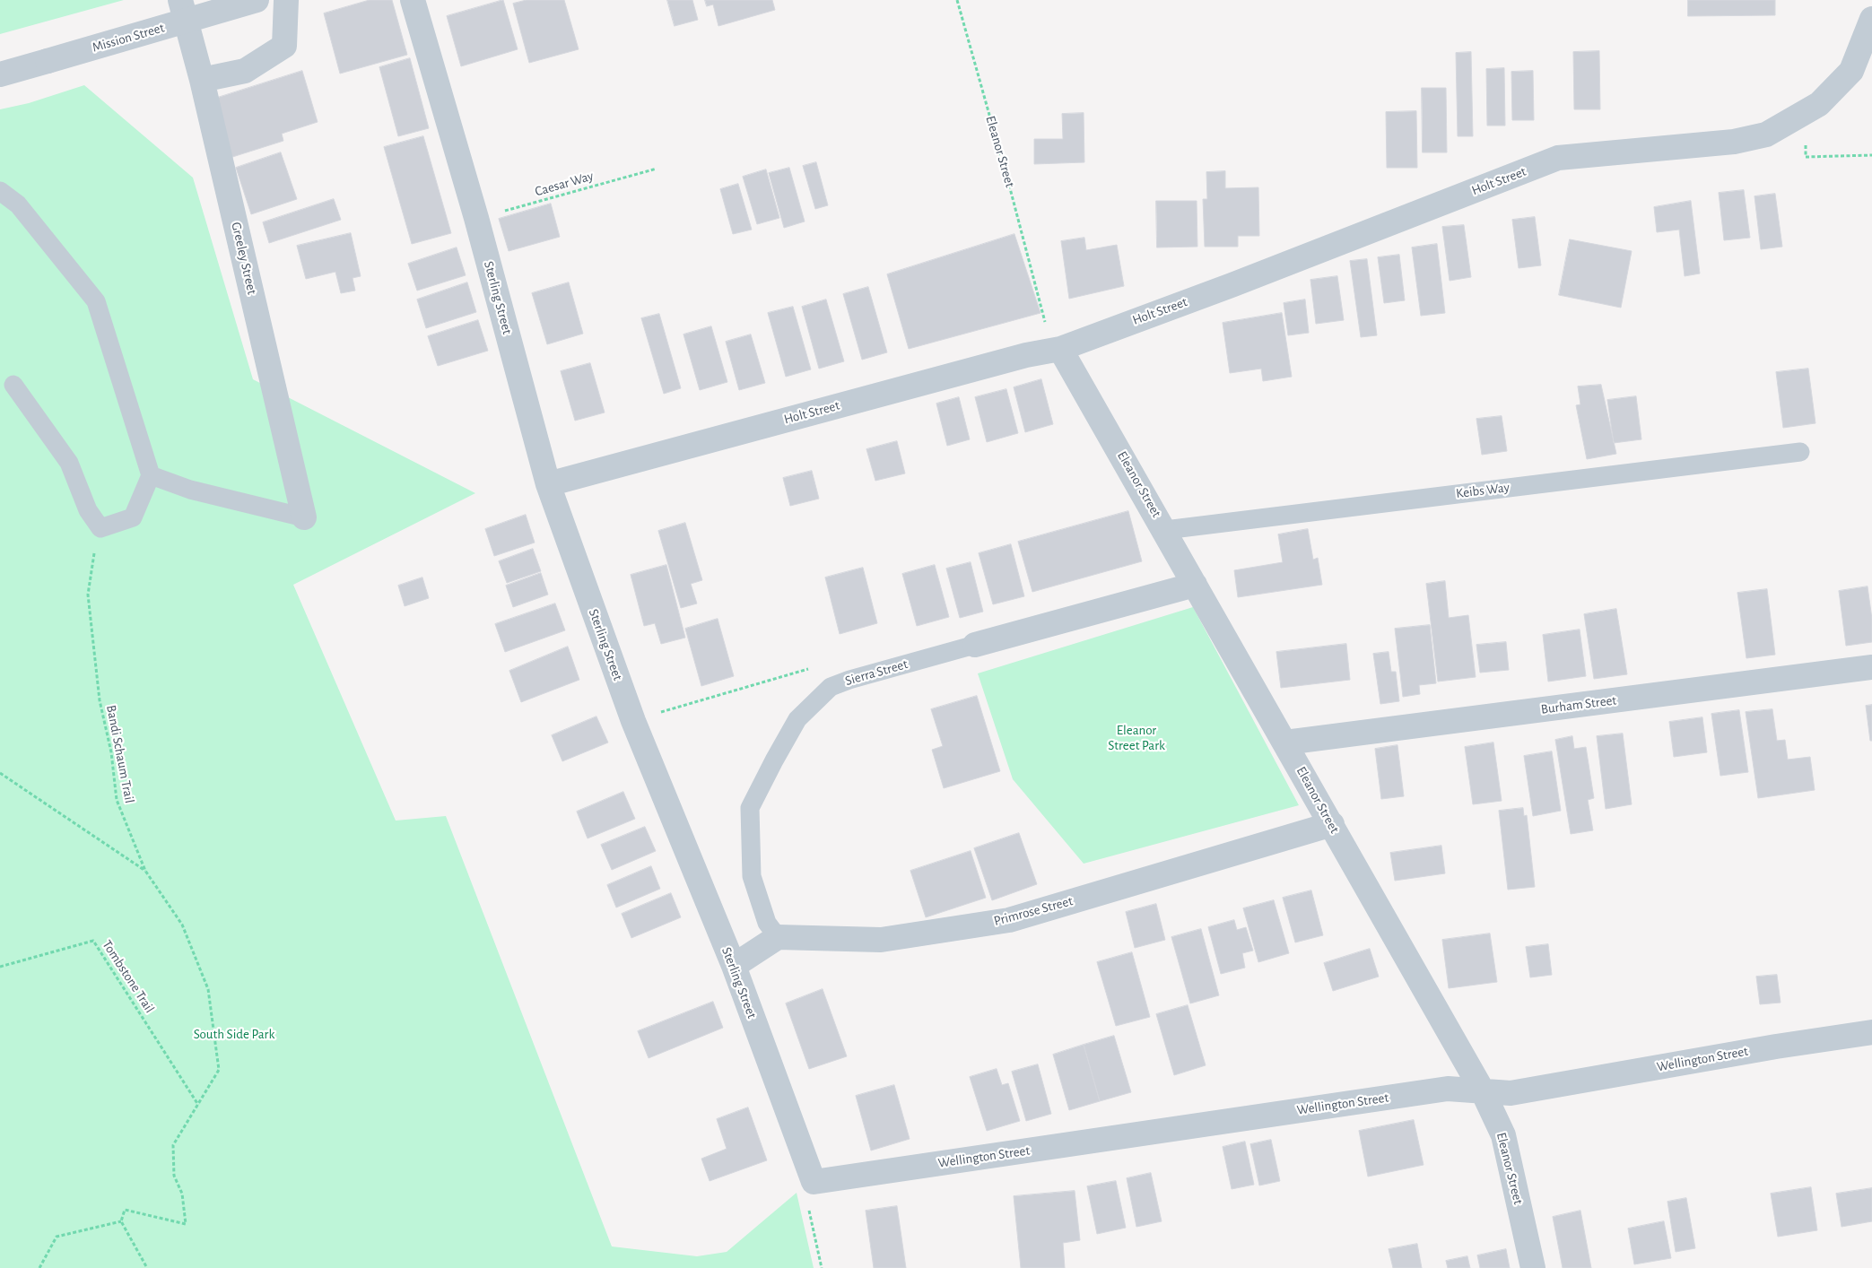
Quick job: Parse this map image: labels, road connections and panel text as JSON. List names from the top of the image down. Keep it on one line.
{"streets":{"street":["Mission Street","Eleanor Street","Holt Street","Greeley Street","Sterling Street","Sierra Street","Burham Street","Primrose Street","Wellington Street"],"lane":["Keibs Way"],"path":["Caesar Way","Bandi Schaum Trail","Tombstone Trail"]},"crossings":[["Eleanor Street","Holt Street"],["Eleanor Street","Keibs Way"],["Eleanor Street","Sierra Street"],["Eleanor Street","Burham Street"],["Eleanor Street","Primrose Street"],["Eleanor Street","Wellington Street"],["Holt Street","Sterling Street"],["Caesar Way","Sterling Street"],["Sterling Street","Wellington Street"],["Sierra Street","Primrose Street"],["Bandi Schaum Trail","Tombstone Trail"]],"parks":["Eleanor Street Park","South Side Park"]}
